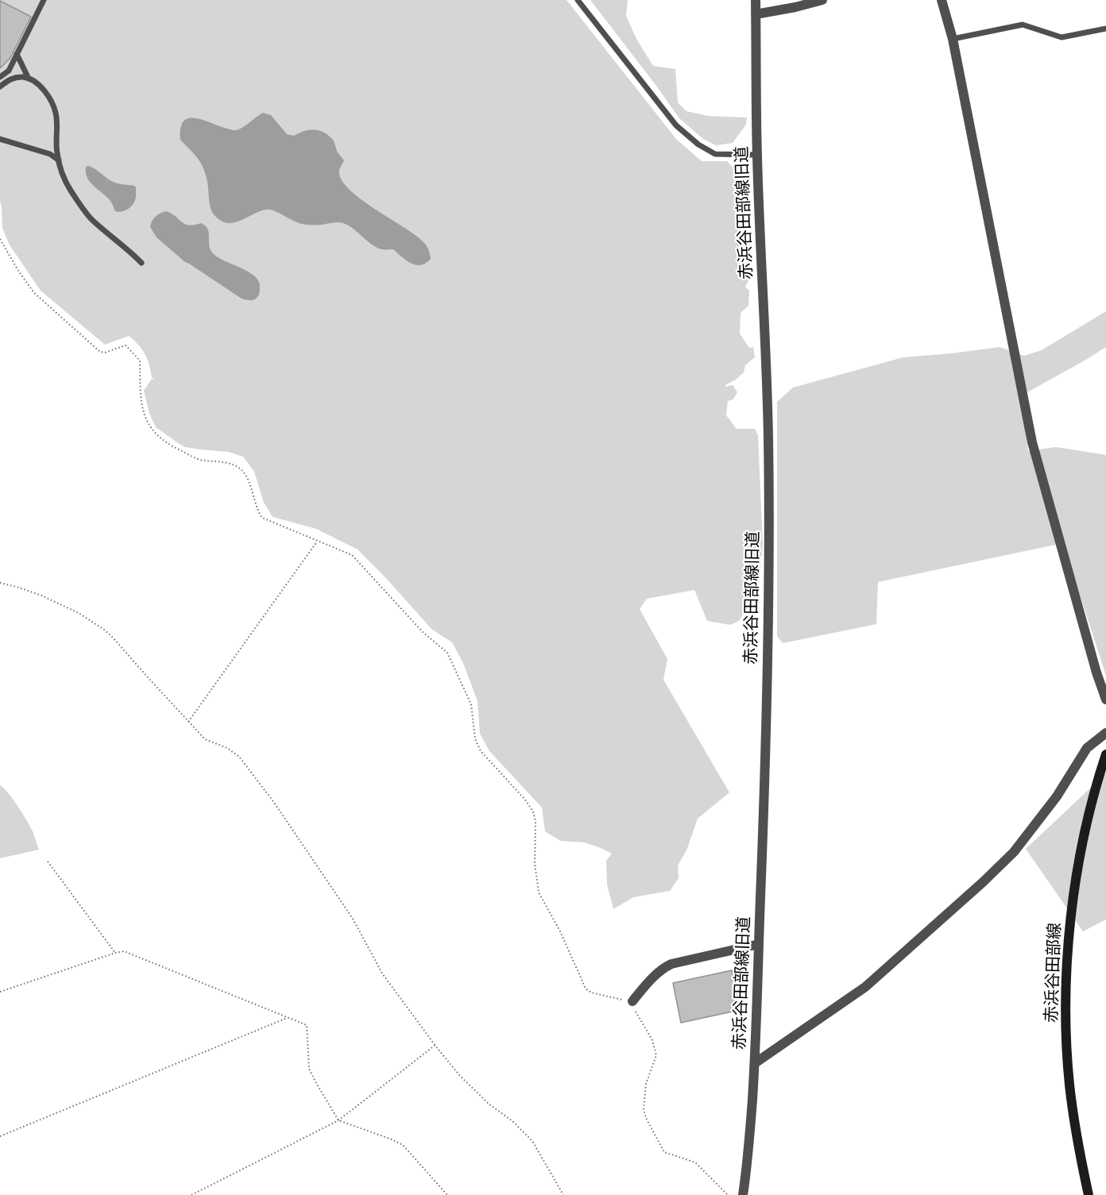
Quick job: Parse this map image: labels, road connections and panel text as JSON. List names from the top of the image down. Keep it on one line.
{"streets":{"main road":["赤浜谷田部線"],"street":["赤浜谷田部線旧道"]}}
